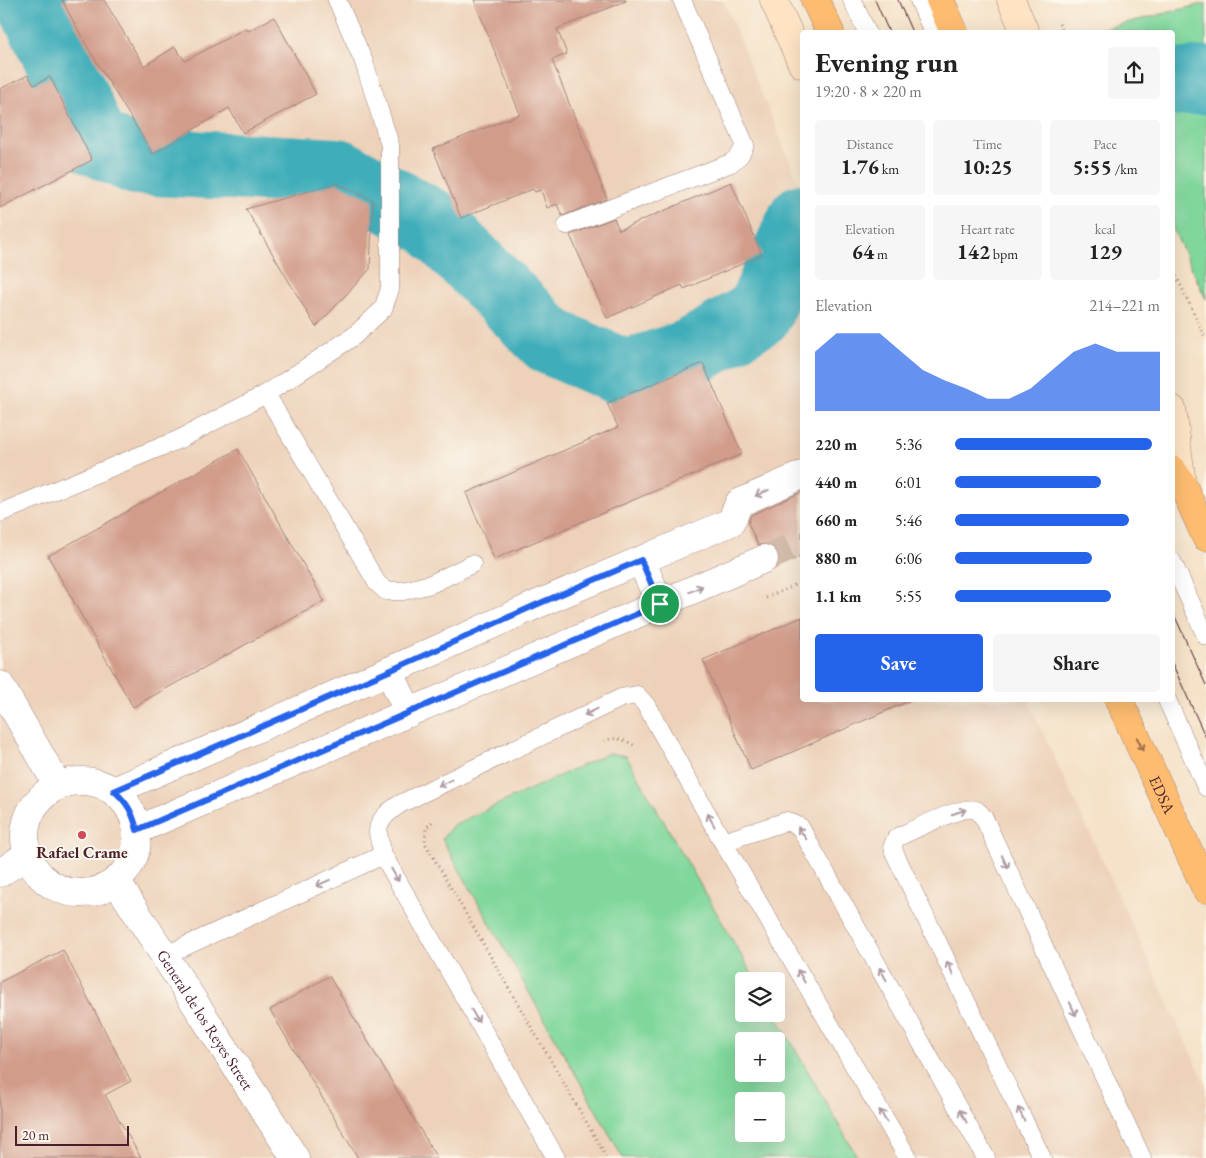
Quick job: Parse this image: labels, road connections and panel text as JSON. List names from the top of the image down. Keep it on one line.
{"streets":{"highway":["EDSA"],"street":["General de los Reyes Street"]},"one_way":["EDSA"],"places":["Rafael Crame"],"scale_bar":"20 m","page":{"heading":["Evening run","19:20 · 8 × 220 m"],"stats":[["Distance","1.76 km"],["Time","10:25"],["Pace","5:55 /km"],["Elevation","64 m"],["Heart rate","142 bpm"],["kcal","129"]],"chart":["Elevation","214–221 m"],"list":[{"name":"220 m","note":"5:36"},{"name":"440 m","note":"6:01"},{"name":"660 m","note":"5:46"},{"name":"880 m","note":"6:06"},{"name":"1.1 km","note":"5:55"}],"buttons":["Save","Share"],"map_buttons":["+","−"],"scale":"20 m"}}
